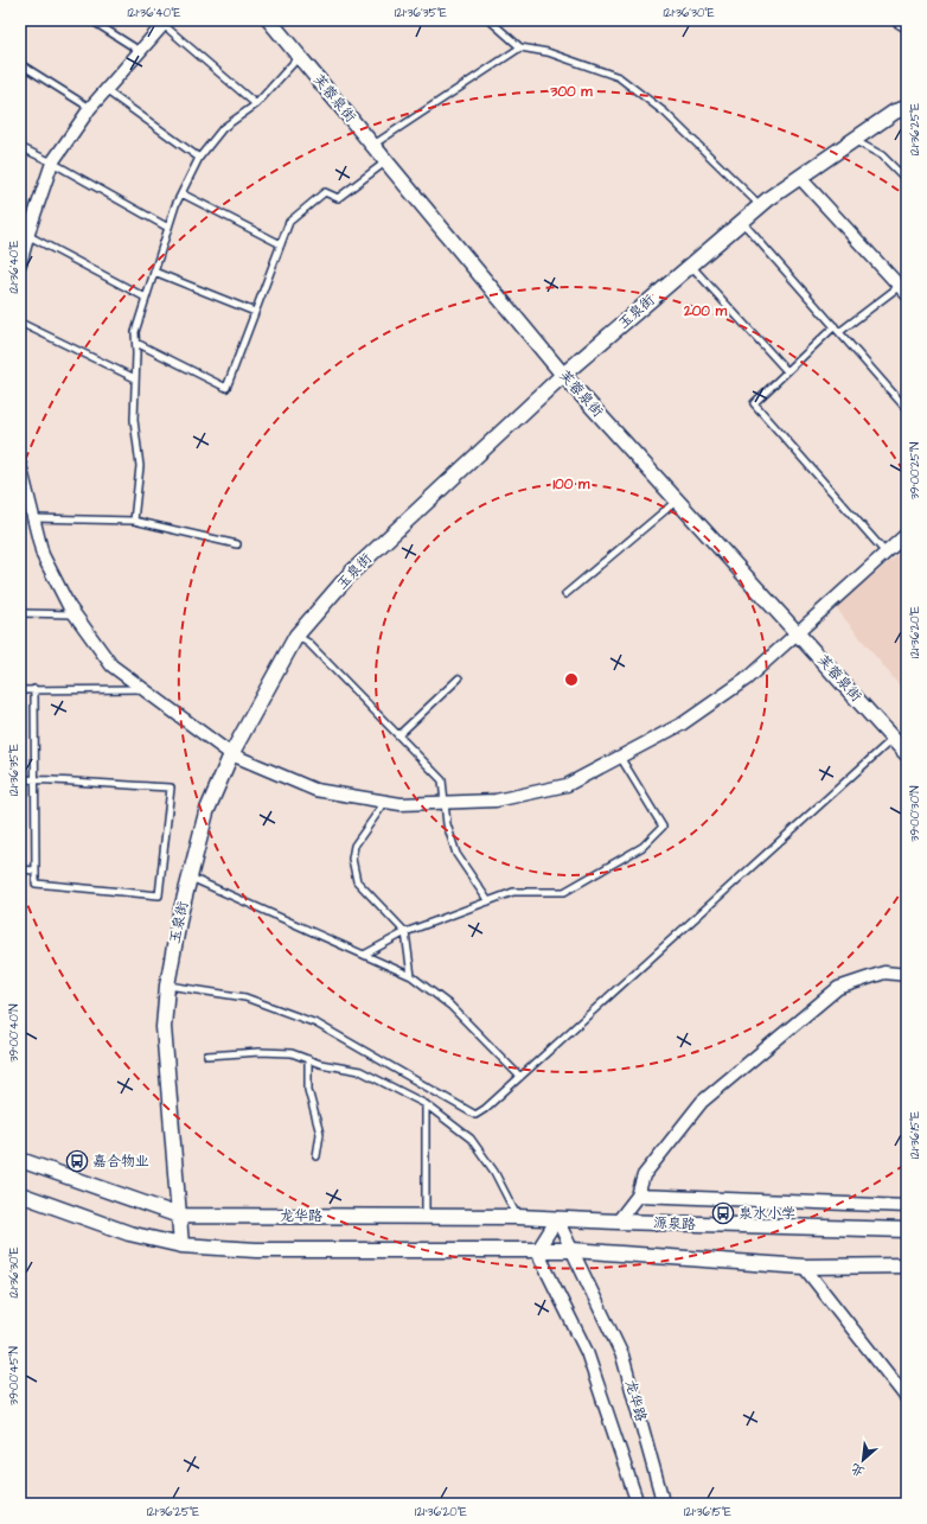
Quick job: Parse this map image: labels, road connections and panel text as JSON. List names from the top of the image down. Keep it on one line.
{"streets":{"street":["芙蓉泉街","玉泉街","龙华路","源泉路"]},"crossings":[["芙蓉泉街","玉泉街"],["玉泉街","龙华路"],["龙华路","源泉路"]],"places":{"bus stop":["嘉合物业","泉水小学"]},"north":"bottom left","coordinates":["121°36'40\"E","121°36'35\"E","121°36'30\"E","121°36'25\"E","39°00'25\"N","121°36'20\"E","39°00'30\"N","39°00'40\"N","121°36'15\"E","39°00'45\"N"],"rings":["300 m","200 m","100 m"]}
